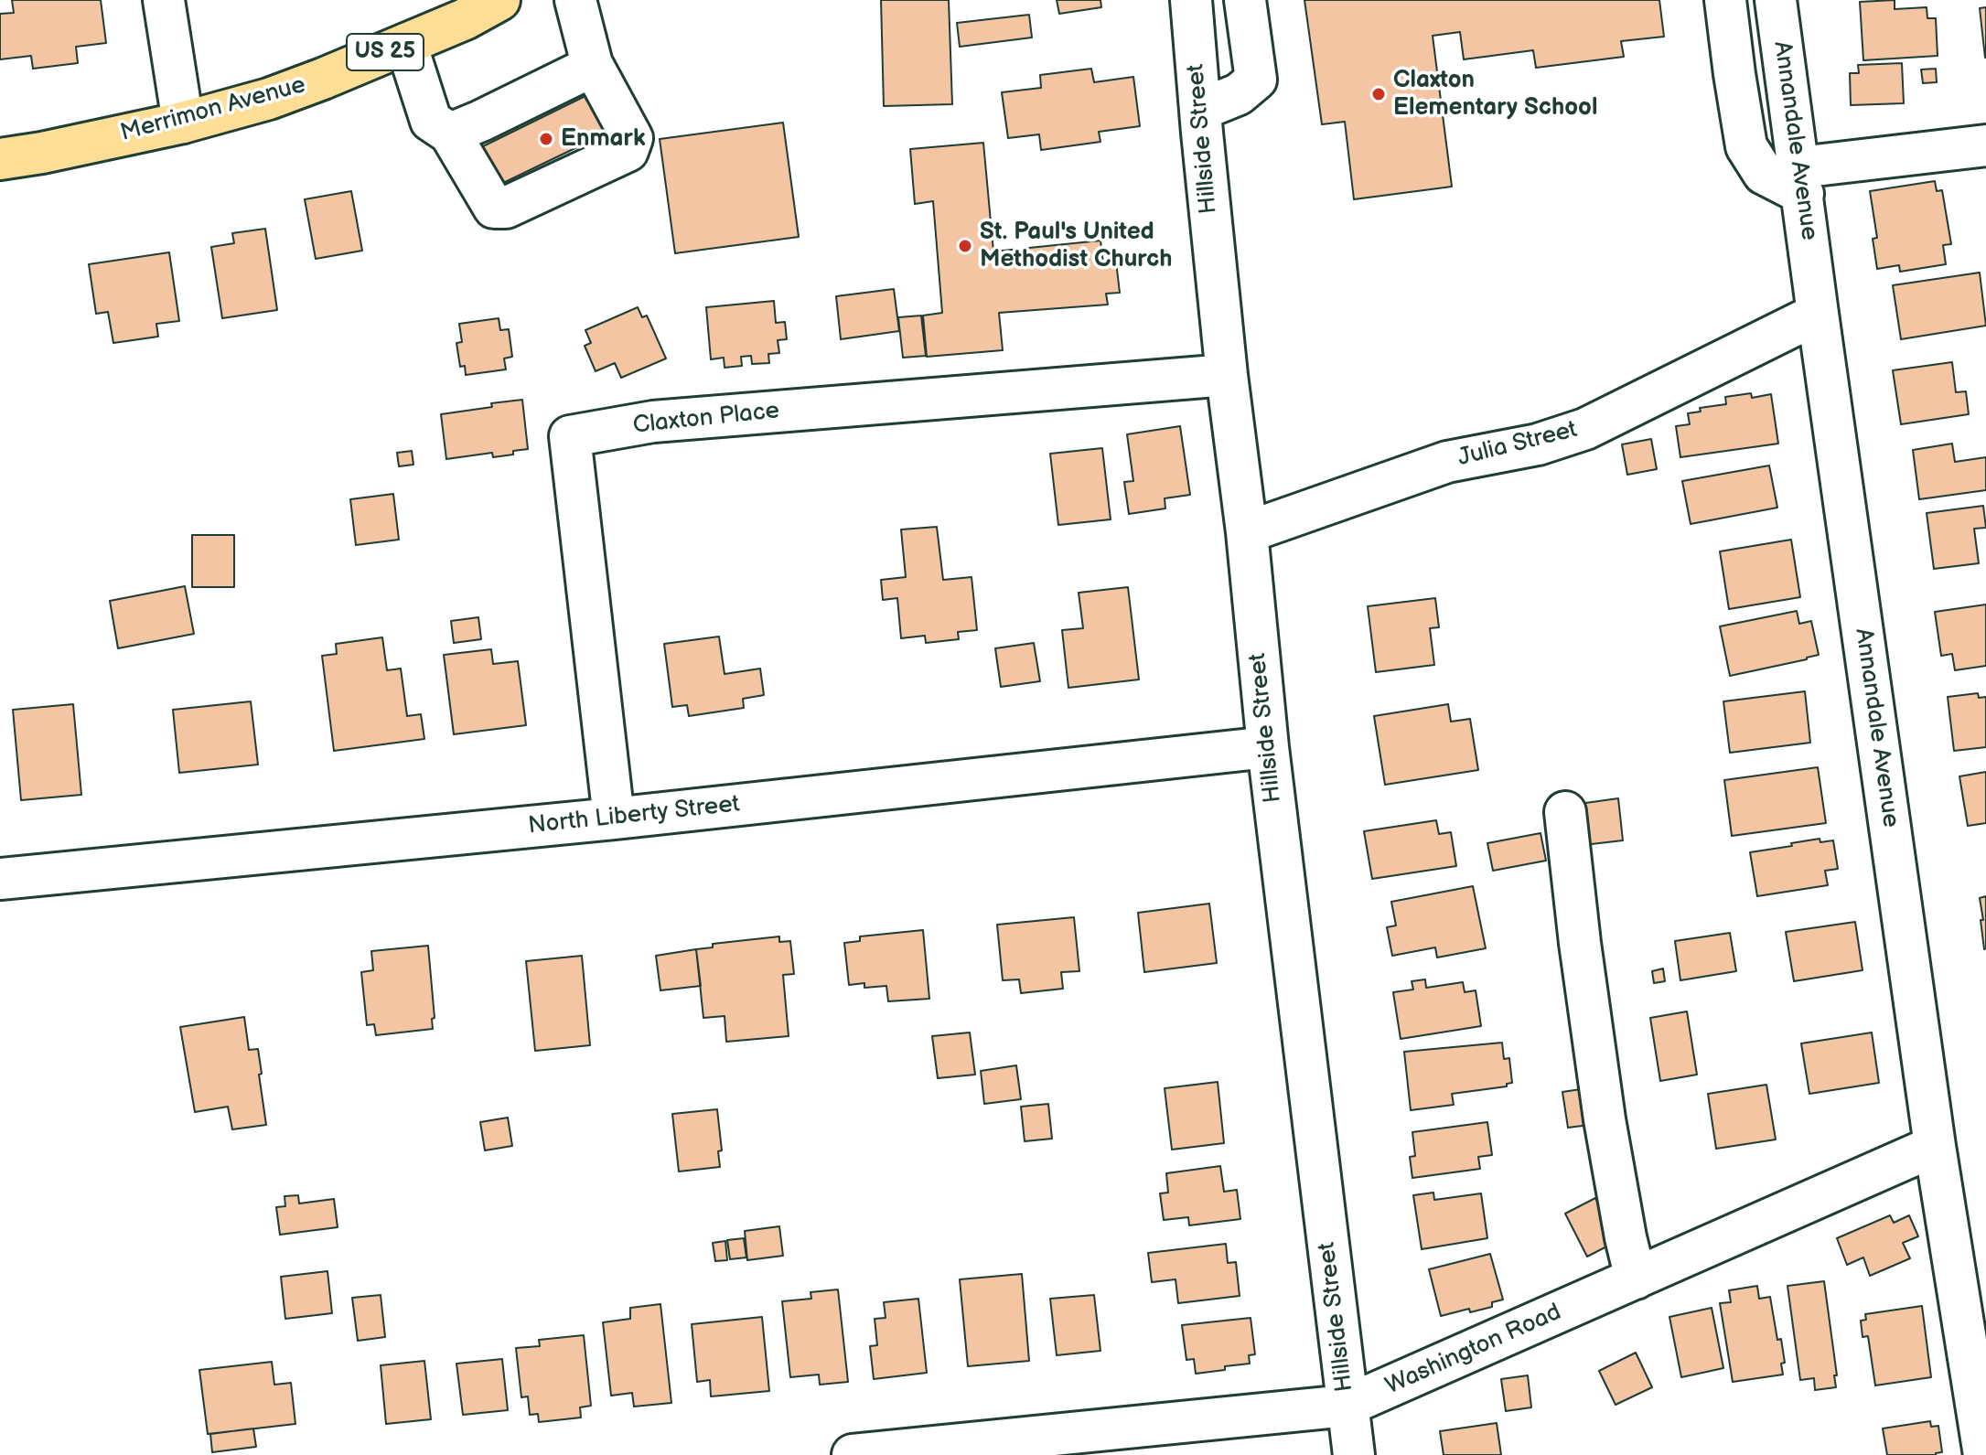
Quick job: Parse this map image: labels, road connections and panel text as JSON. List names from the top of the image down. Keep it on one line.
{"streets":{"main road":["US 25","Merrimon Avenue"],"street":["Hillside Street","Annandale Avenue","Claxton Place","Julia Street","North Liberty Street","Washington Road"]},"crossings":[["Hillside Street","Claxton Place"],["Hillside Street","Julia Street"],["Hillside Street","North Liberty Street"],["Hillside Street","Washington Road"],["Annandale Avenue","Julia Street"],["Annandale Avenue","Washington Road"],["Claxton Place","North Liberty Street"]],"places":["Claxton Elementary School","Enmark","St. Paul's United Methodist Church"]}
